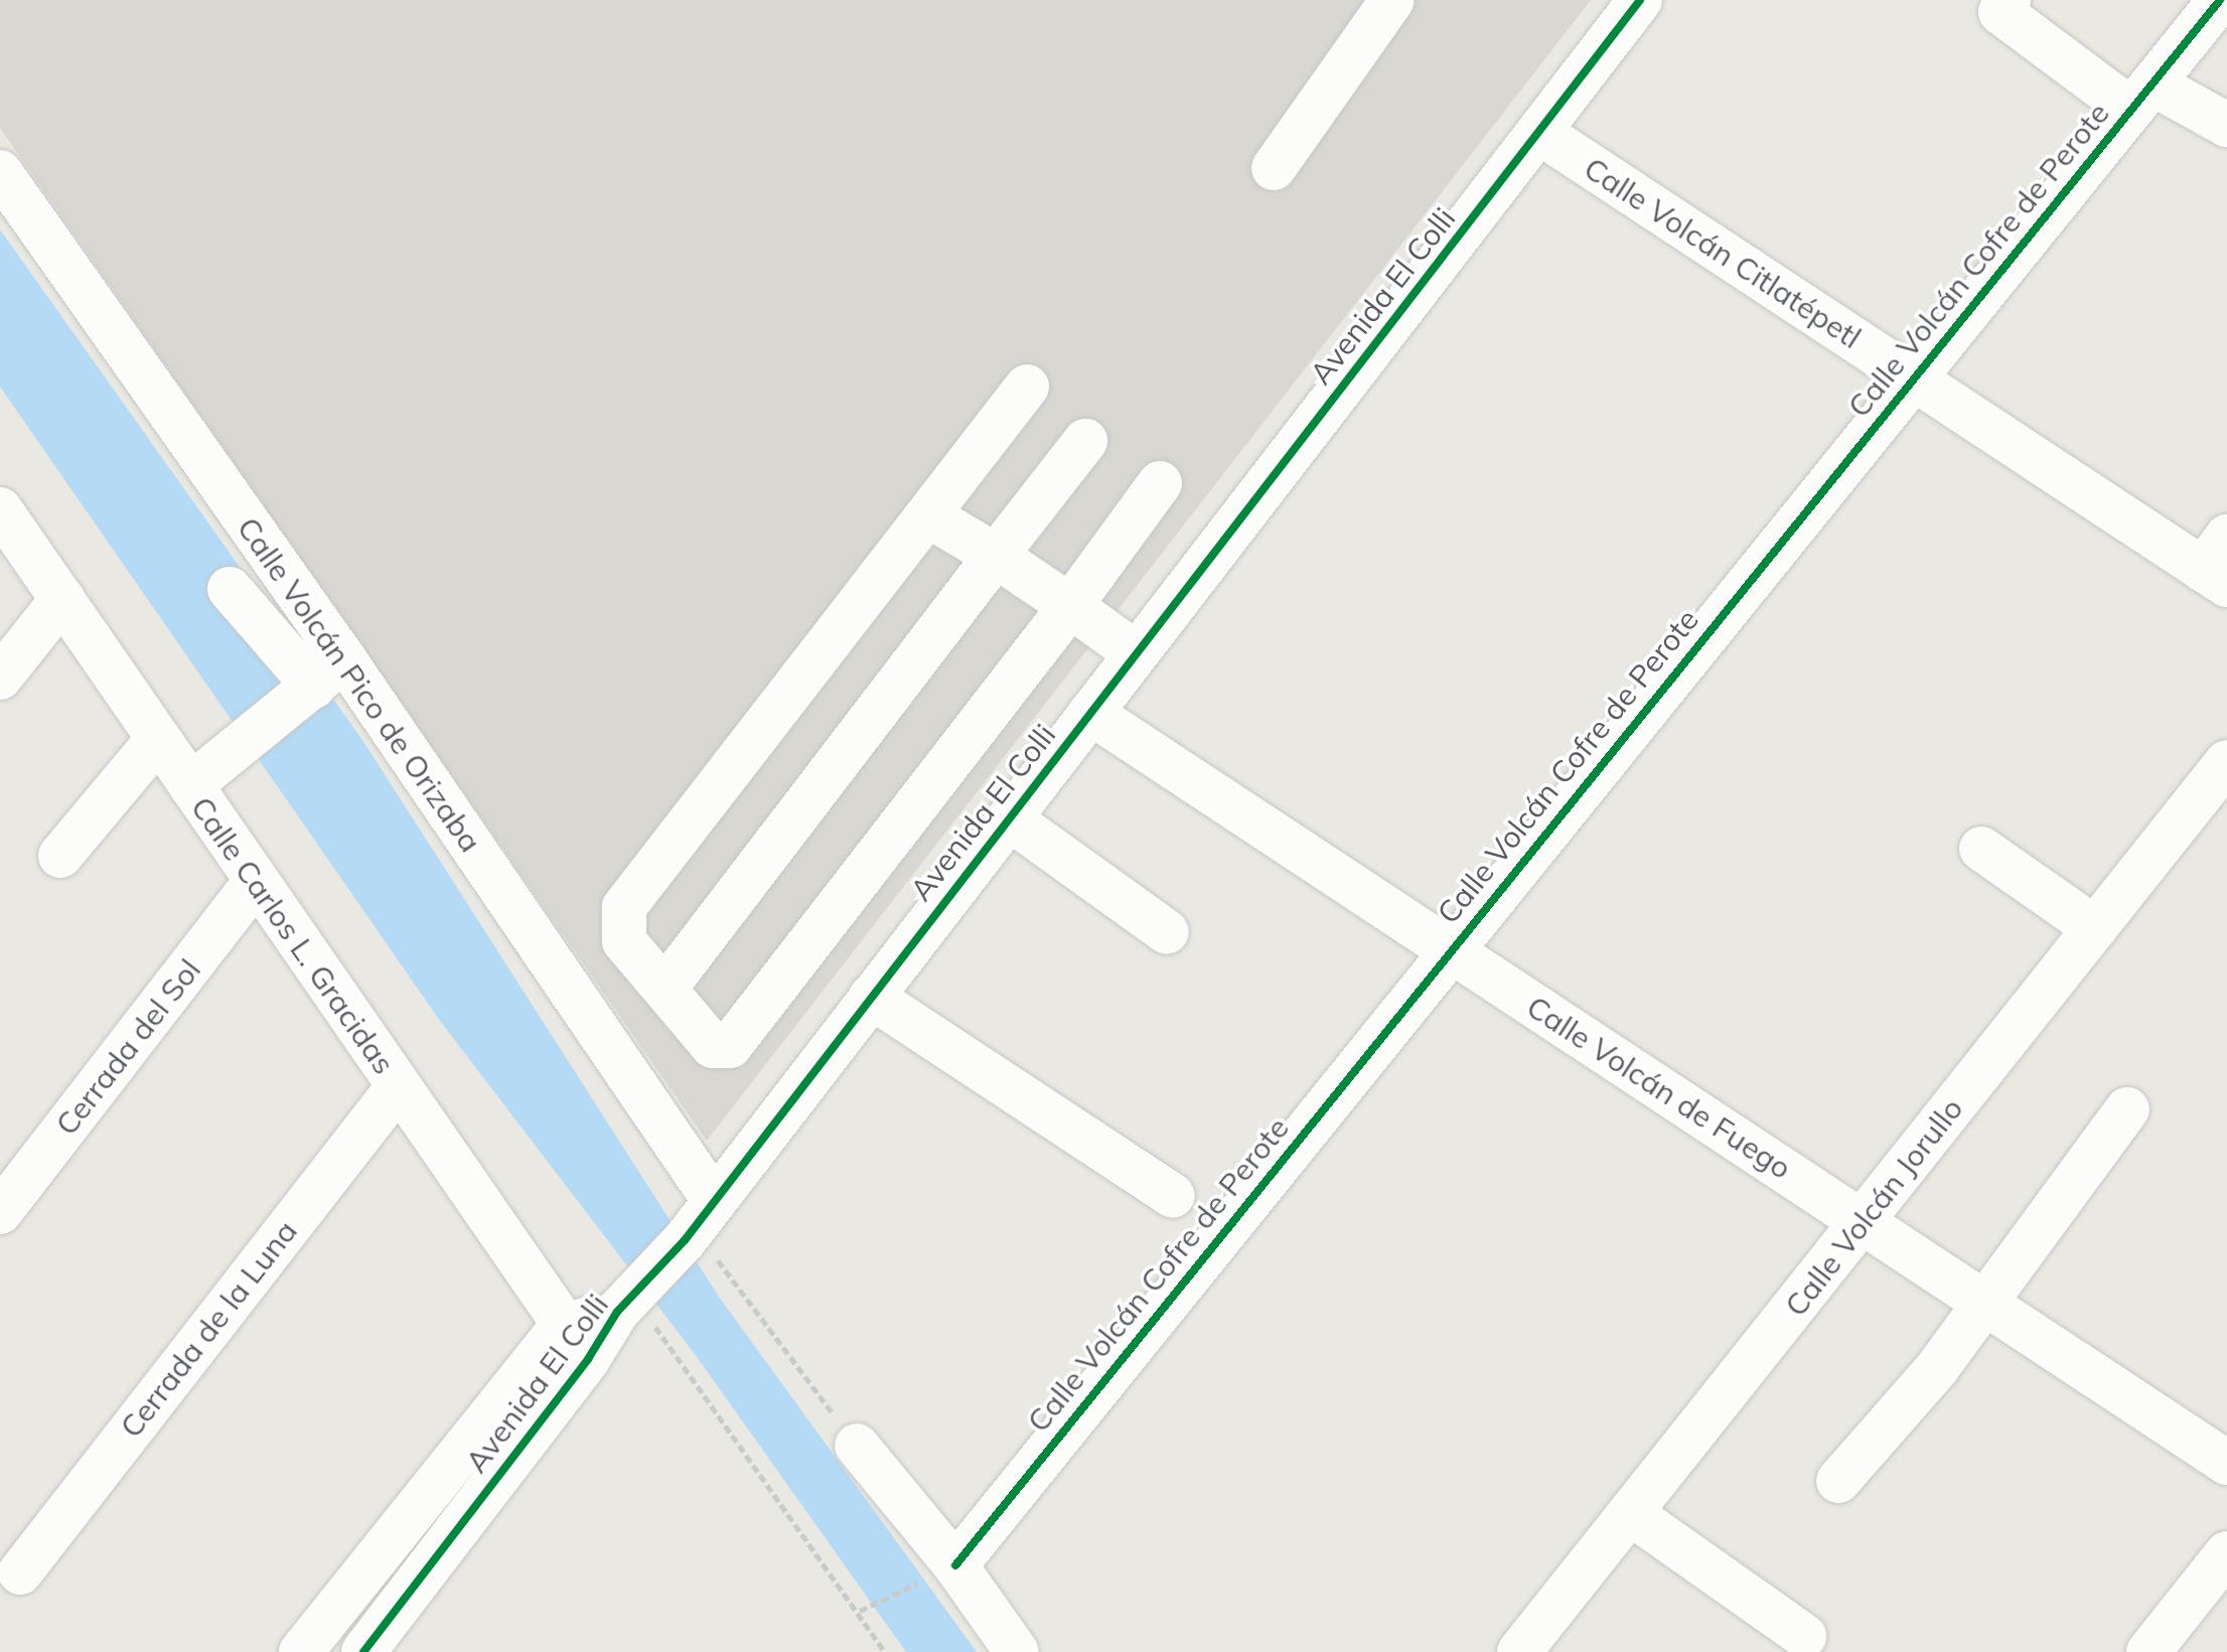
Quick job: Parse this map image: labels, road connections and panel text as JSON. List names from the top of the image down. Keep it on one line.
{"streets":{"street":["Calle Volcán Citlatépetl","Calle Volcán Cofre de Perote","Avenida El Colli","Calle Volcán Pico de Orizaba","Calle Carlos L. Gracidas","Cerrada del Sol","Calle Volcán de Fuego","Calle Volcán Jorullo","Cerrada de la Luna"]},"crossings":[["Calle Volcán Citlatépetl","Calle Volcán Cofre de Perote"],["Calle Volcán Citlatépetl","Avenida El Colli"],["Calle Volcán Cofre de Perote","Calle Volcán de Fuego"],["Avenida El Colli","Calle Volcán Pico de Orizaba"],["Avenida El Colli","Calle Carlos L. Gracidas"],["Avenida El Colli","Calle Volcán de Fuego"],["Calle Carlos L. Gracidas","Cerrada del Sol"],["Calle Carlos L. Gracidas","Cerrada de la Luna"],["Calle Volcán de Fuego","Calle Volcán Jorullo"]]}
